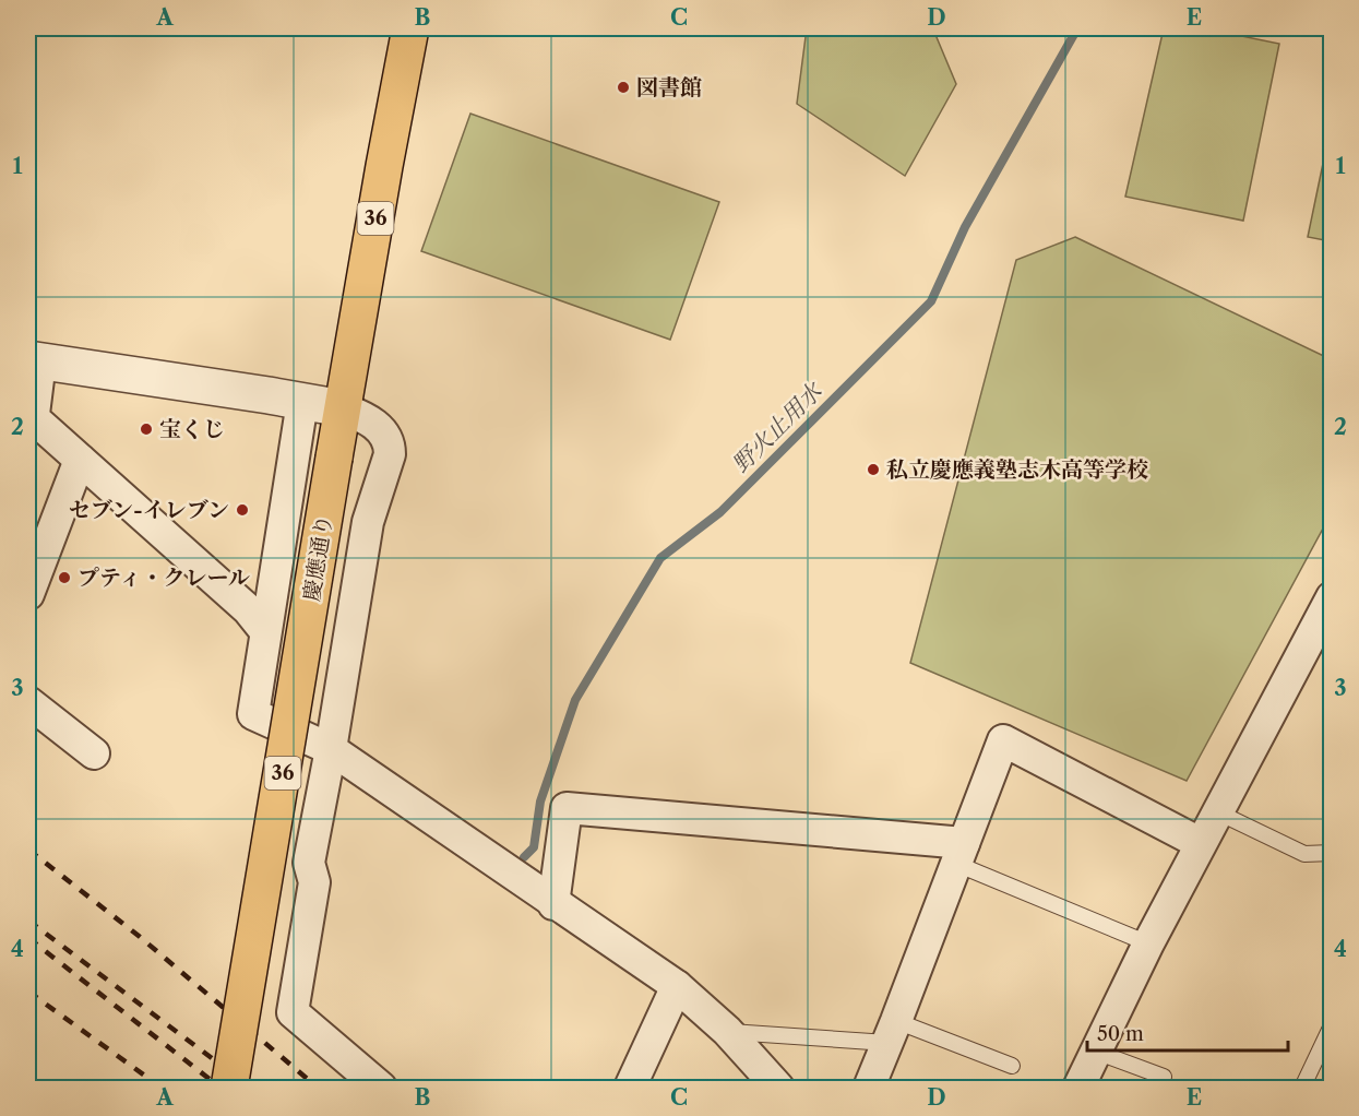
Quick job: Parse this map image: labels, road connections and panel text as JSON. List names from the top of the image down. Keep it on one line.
{"streets":{"main road":["36","慶應通り"]},"water":["野火止用水"],"places":["図書館","宝くじ","私立慶應義塾志木高等学校","セブン-イレブン","プティ・クレール"],"scale_bar":"50 m","grid":{"columns":["A","B","C","D","E"],"rows":["1","2","3","4"]}}
